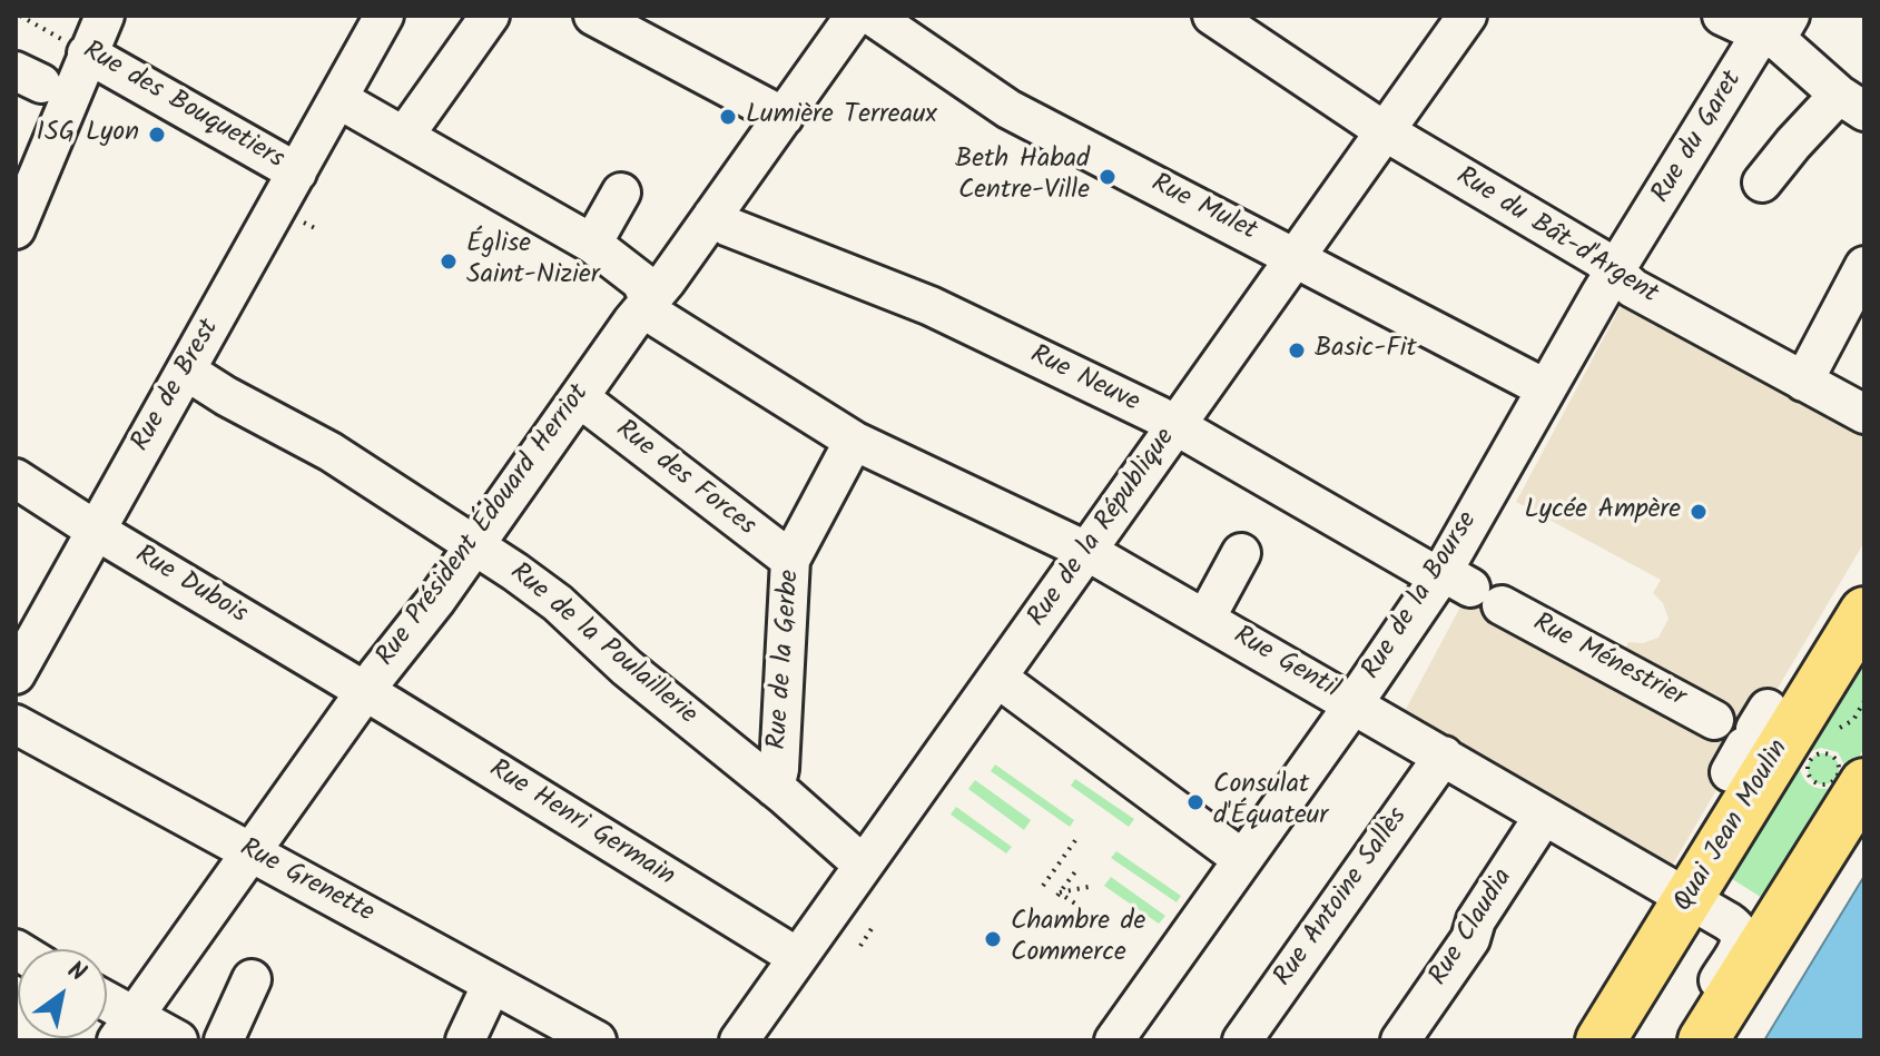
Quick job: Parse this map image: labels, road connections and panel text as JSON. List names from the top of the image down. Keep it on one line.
{"streets":{"main road":["Quai Jean Moulin"],"street":["Rue des Bouquetiers","Rue du Garet","Rue Mulet","Rue du Bât-d'Argent","Rue Neuve","Rue de Brest","Rue des Forces","Rue Président Édouard Herriot","Rue de la République","Rue Dubois","Rue de la Bourse","Rue de la Poulaillerie","Rue de la Gerbe","Rue Ménestrier","Rue Gentil","Rue Henri Germain","Rue Grenette","Rue Antoine Sallès","Rue Claudia"]},"crossings":[["Rue des Bouquetiers","Rue de Brest"],["Rue du Garet","Rue du Bât-d'Argent"],["Rue du Garet","Rue de la Bourse"],["Rue Mulet","Rue de la République"],["Rue Mulet","Rue de la Bourse"],["Rue du Bât-d'Argent","Rue de la République"],["Rue du Bât-d'Argent","Rue de la Bourse"],["Rue Neuve","Rue Président Édouard Herriot"],["Rue Neuve","Rue de la République"],["Rue Neuve","Rue de la Bourse"],["Rue Neuve","Rue Ménestrier"],["Rue de Brest","Rue Dubois"],["Rue de Brest","Rue de la Poulaillerie"],["Rue de Brest","Rue Gentil"],["Rue des Forces","Rue Président Édouard Herriot"],["Rue des Forces","Rue de la Gerbe"],["Rue Président Édouard Herriot","Rue Dubois"],["Rue Président Édouard Herriot","Rue de la Poulaillerie"],["Rue Président Édouard Herriot","Rue Gentil"],["Rue Président Édouard Herriot","Rue Henri Germain"],["Rue Président Édouard Herriot","Rue Grenette"],["Rue de la République","Rue de la Poulaillerie"],["Rue de la République","Rue Gentil"],["Rue de la République","Rue Henri Germain"],["Rue Dubois","Rue Henri Germain"],["Rue de la Bourse","Rue Ménestrier"],["Rue de la Bourse","Rue Gentil"],["Rue de la Poulaillerie","Rue de la Gerbe"],["Rue de la Gerbe","Rue Gentil"],["Rue Gentil","Quai Jean Moulin"],["Rue Gentil","Rue Antoine Sallès"],["Rue Gentil","Rue Claudia"]],"places":["Lumière Terreaux","ISG Lyon","Beth Habad Centre-Ville","Église Saint-Nizier","Basic-Fit","Lycée Ampère","Consulat d'Équateur","Chambre de Commerce"],"north":"top right"}
